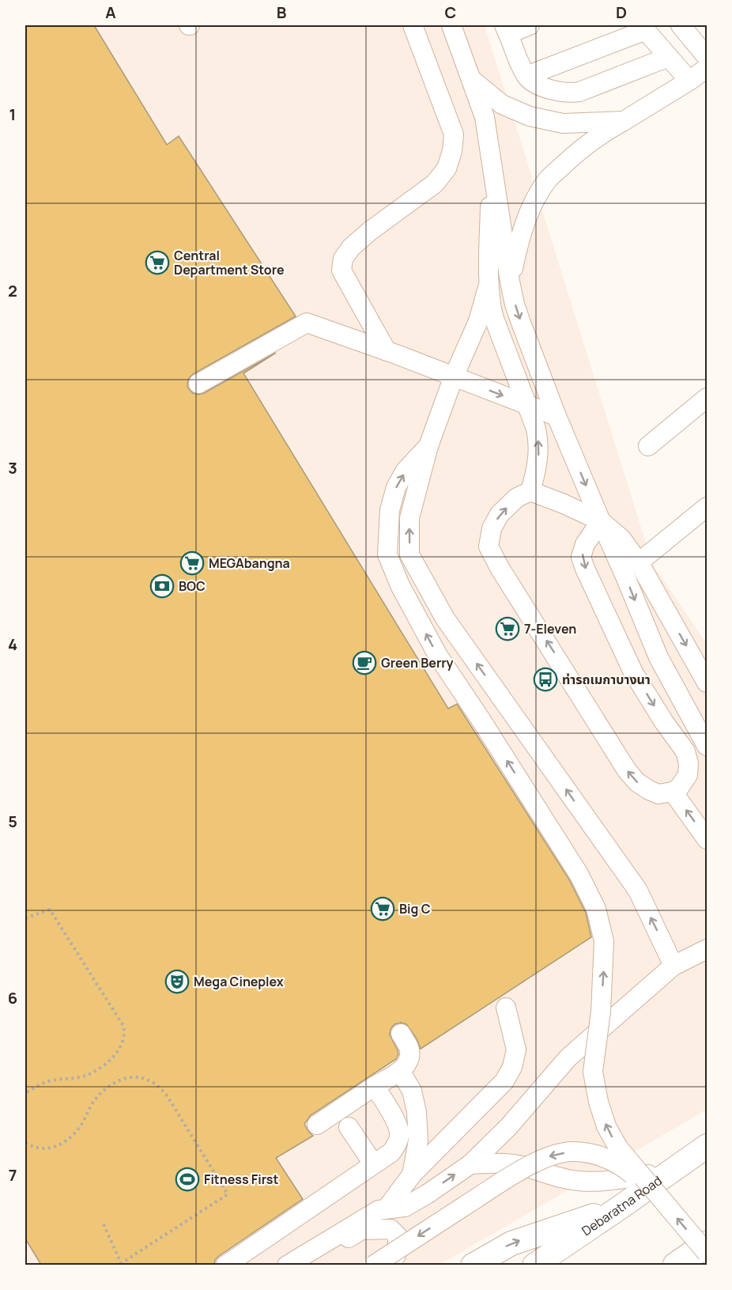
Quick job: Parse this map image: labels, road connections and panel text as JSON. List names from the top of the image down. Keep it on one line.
{"streets":{"main road":["Debaratna Road"]},"places":{"supermarket":["Central Department Store","MEGAbangna","7-Eleven","Big C"],"bank":["BOC"],"cafe":["Green Berry"],"bus stop":["ท่ารถเมกาบางนา"],"theatre":["Mega Cineplex"],"sports":["Fitness First"]},"grid":{"columns":["A","B","C","D"],"rows":["1","2","3","4","5","6","7"]}}
